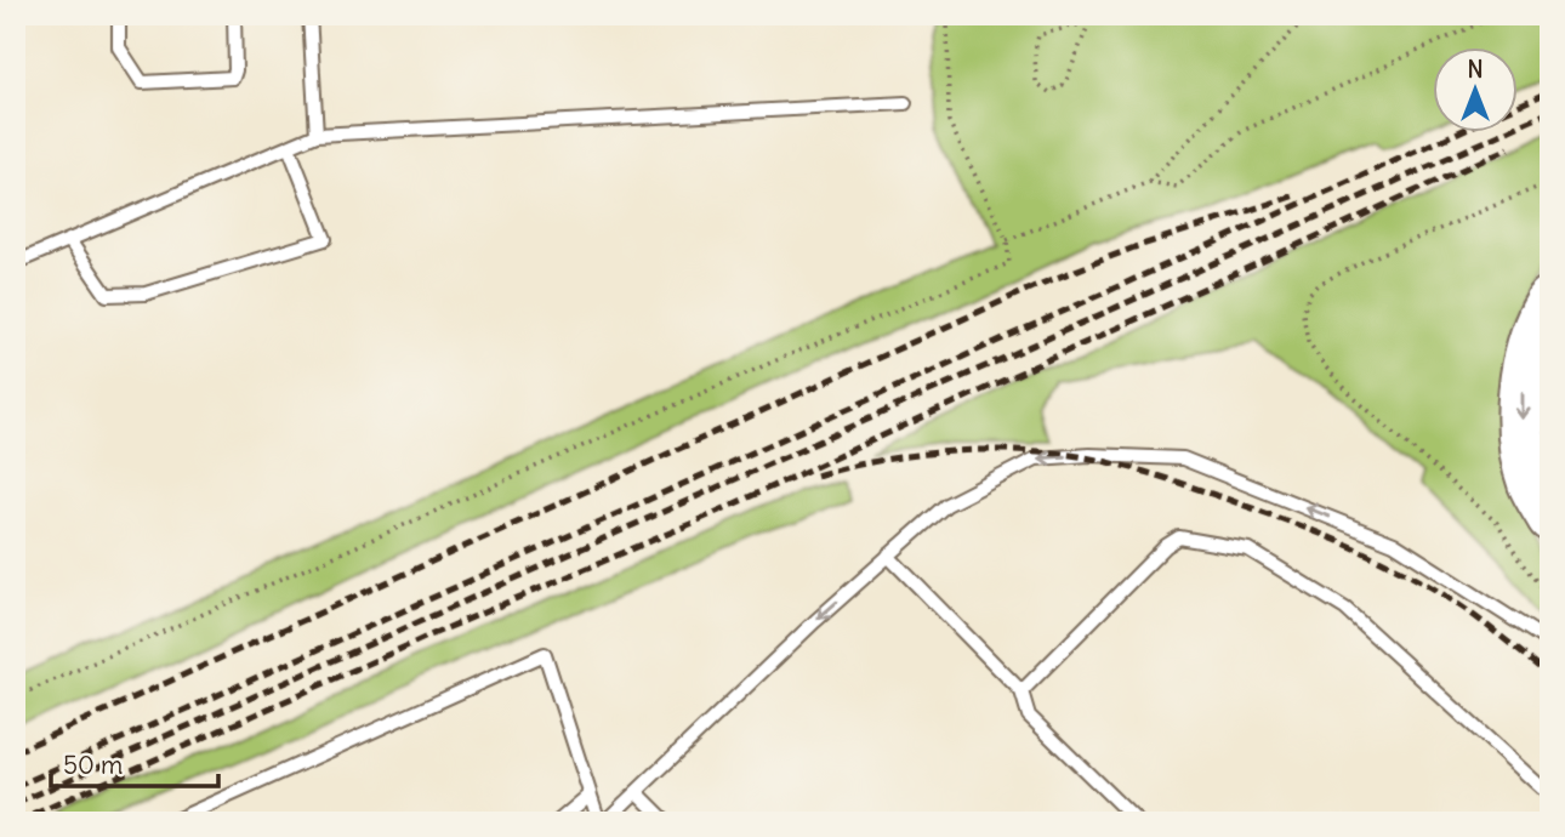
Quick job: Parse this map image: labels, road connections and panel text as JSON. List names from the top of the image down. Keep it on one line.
{"scale_bar":"50 m","north":"top"}
